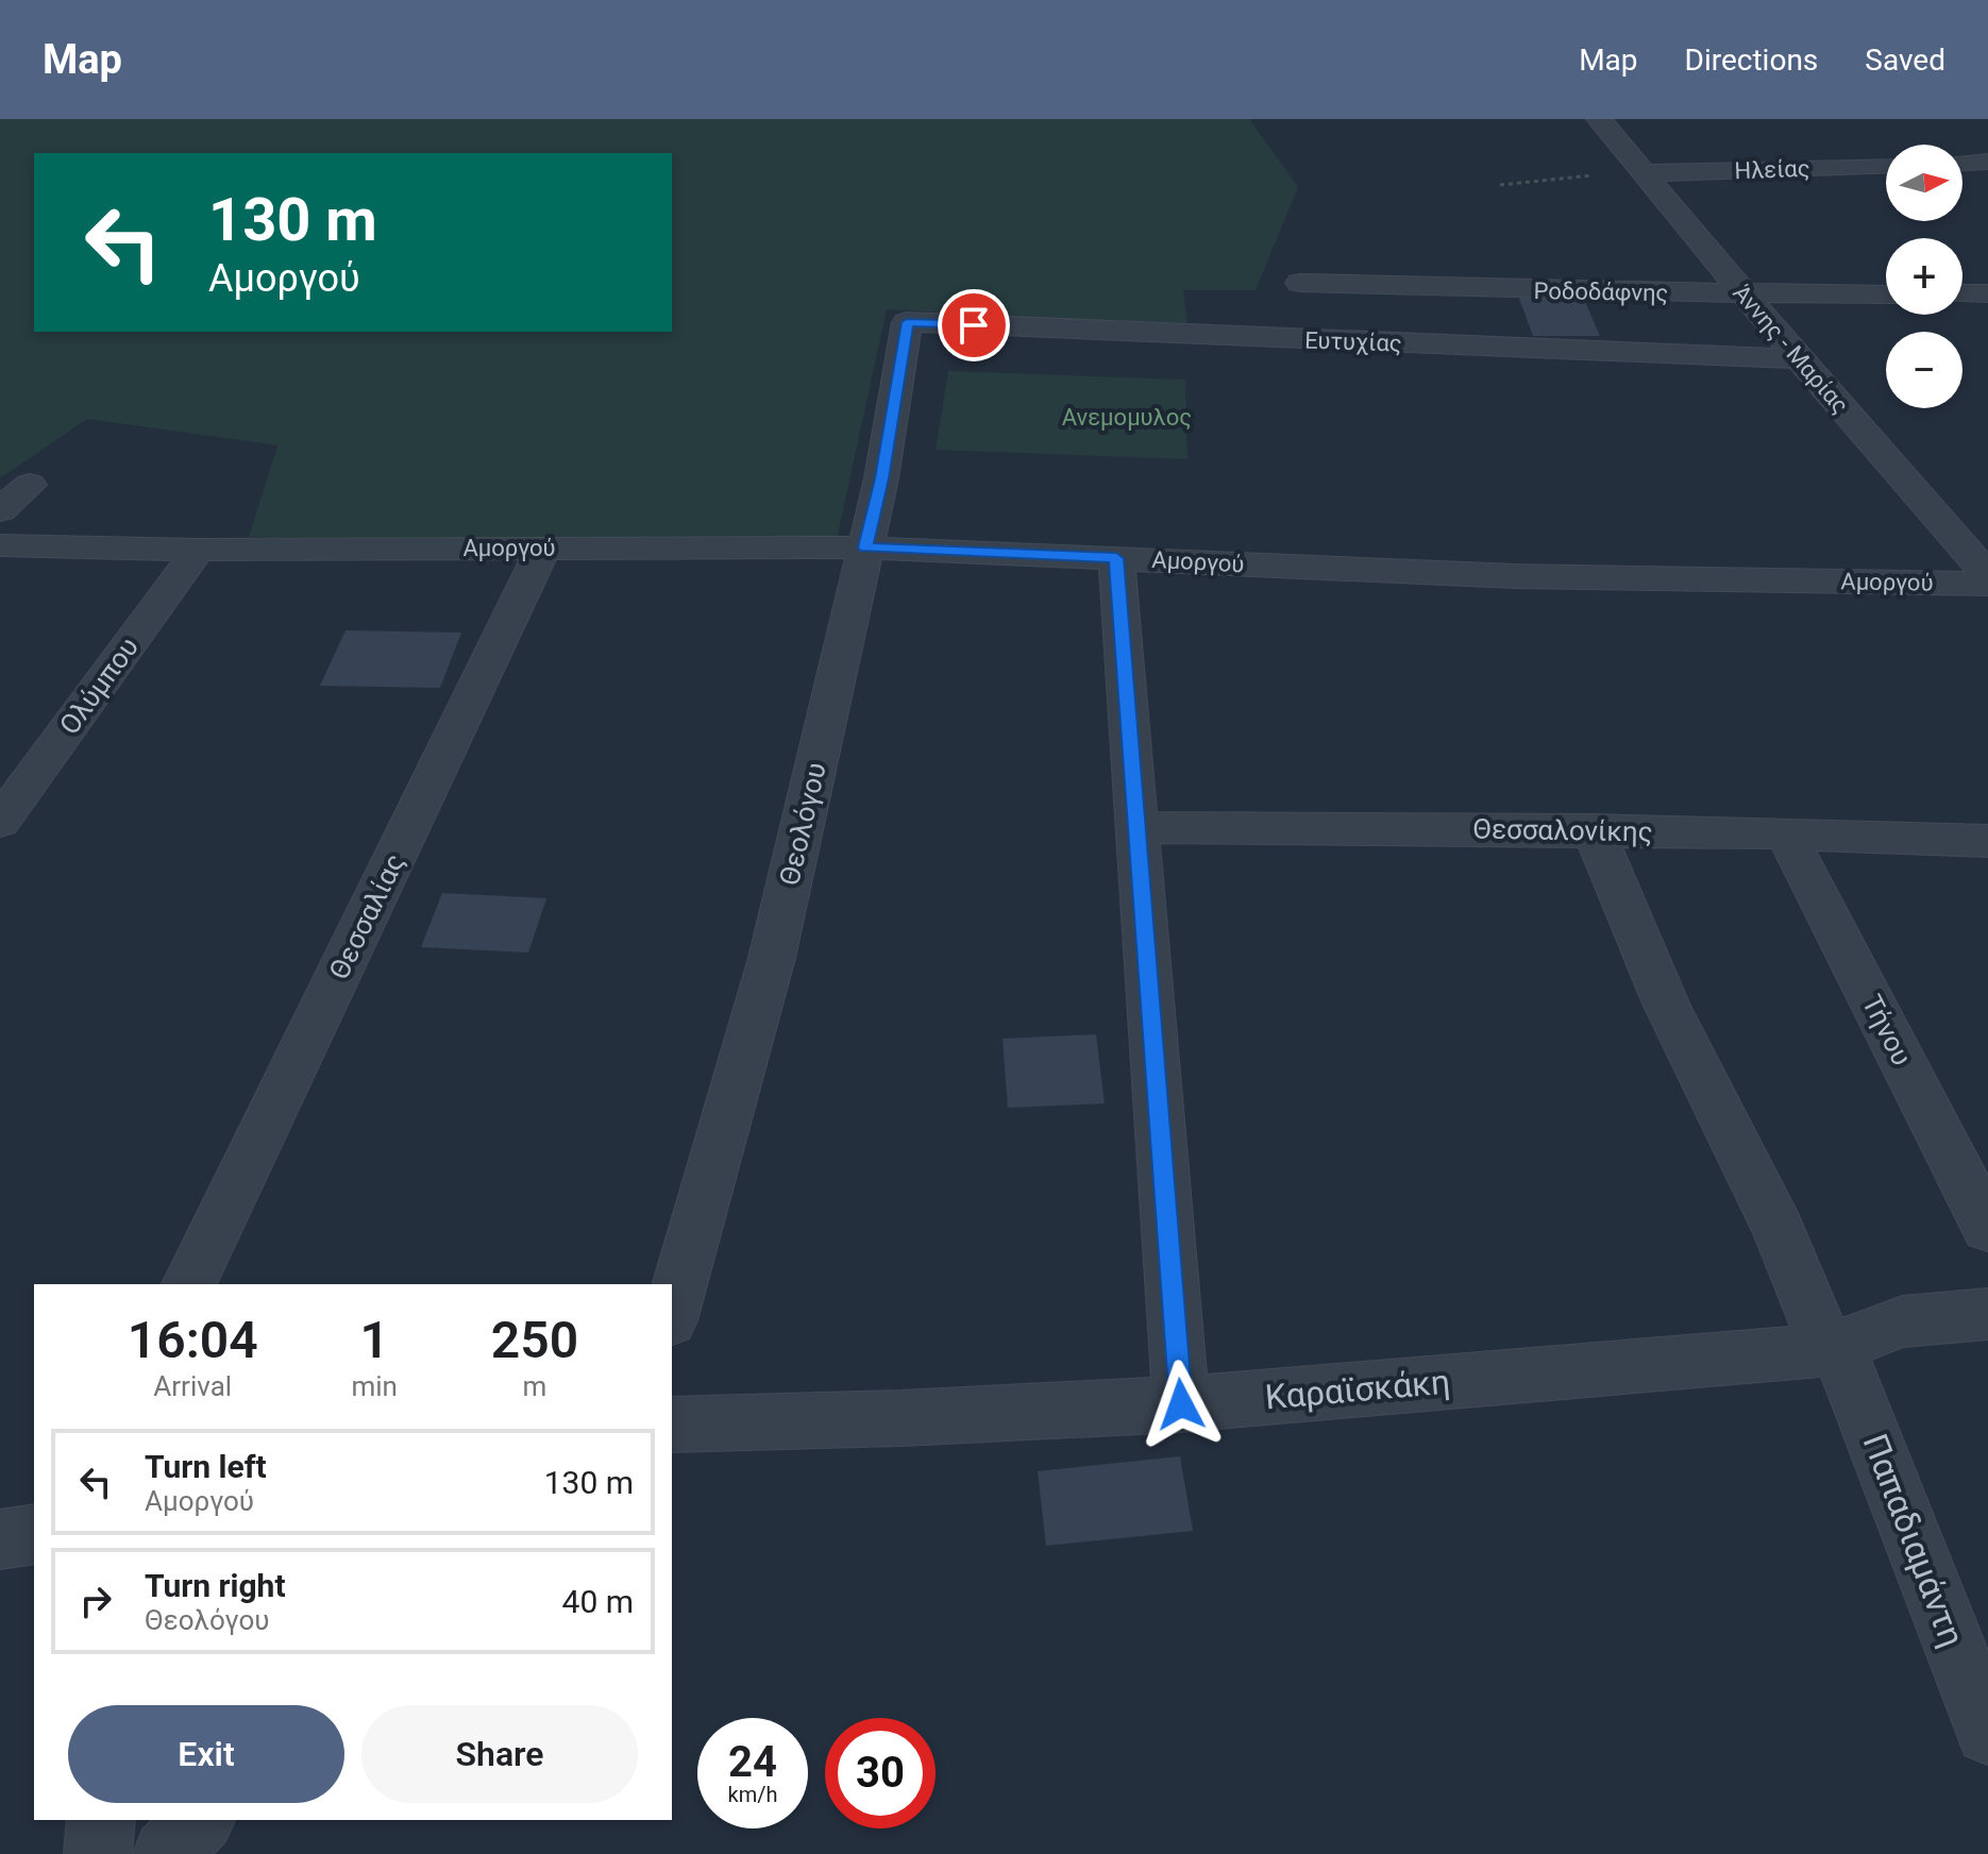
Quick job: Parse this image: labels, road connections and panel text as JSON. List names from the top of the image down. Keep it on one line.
{"streets":{"street":["Ηλείας","Ροδοδάφνης","Ευτυχίας","Άννης - Μαρίας","Αμοργού","Ολύμπου","Θεολόγου","Θεσσαλονίκης","Θεσσαλίας","Τήνου","Καραϊσκάκη","Παπαδιαμάντη"]},"crossings":[["Ηλείας","Άννης - Μαρίας"],["Ροδοδάφνης","Άννης - Μαρίας"],["Ευτυχίας","Άννης - Μαρίας"],["Ευτυχίας","Θεολόγου"],["Αμοργού","Ολύμπου"],["Αμοργού","Θεολόγου"],["Αμοργού","Θεσσαλίας"],["Θεσσαλονίκης","Τήνου"],["Θεσσαλονίκης","Παπαδιαμάντη"],["Καραϊσκάκη","Παπαδιαμάντη"]],"parks":["Ανεμομυλος"],"north":"right","page":{"header":"Map","nav":["Map","Directions","Saved"],"map_buttons":["+","−"],"turn":["130 m","Αμοργού"],"eta":["16:04","Arrival","1","min","250","m"],"list":[{"name":"Turn left","note":"Αμοργού","value":"130 m"},{"name":"Turn right","note":"Θεολόγου","value":"40 m"}],"buttons":["Exit","Share"],"speed":"24 km/h","limit":"30"}}
